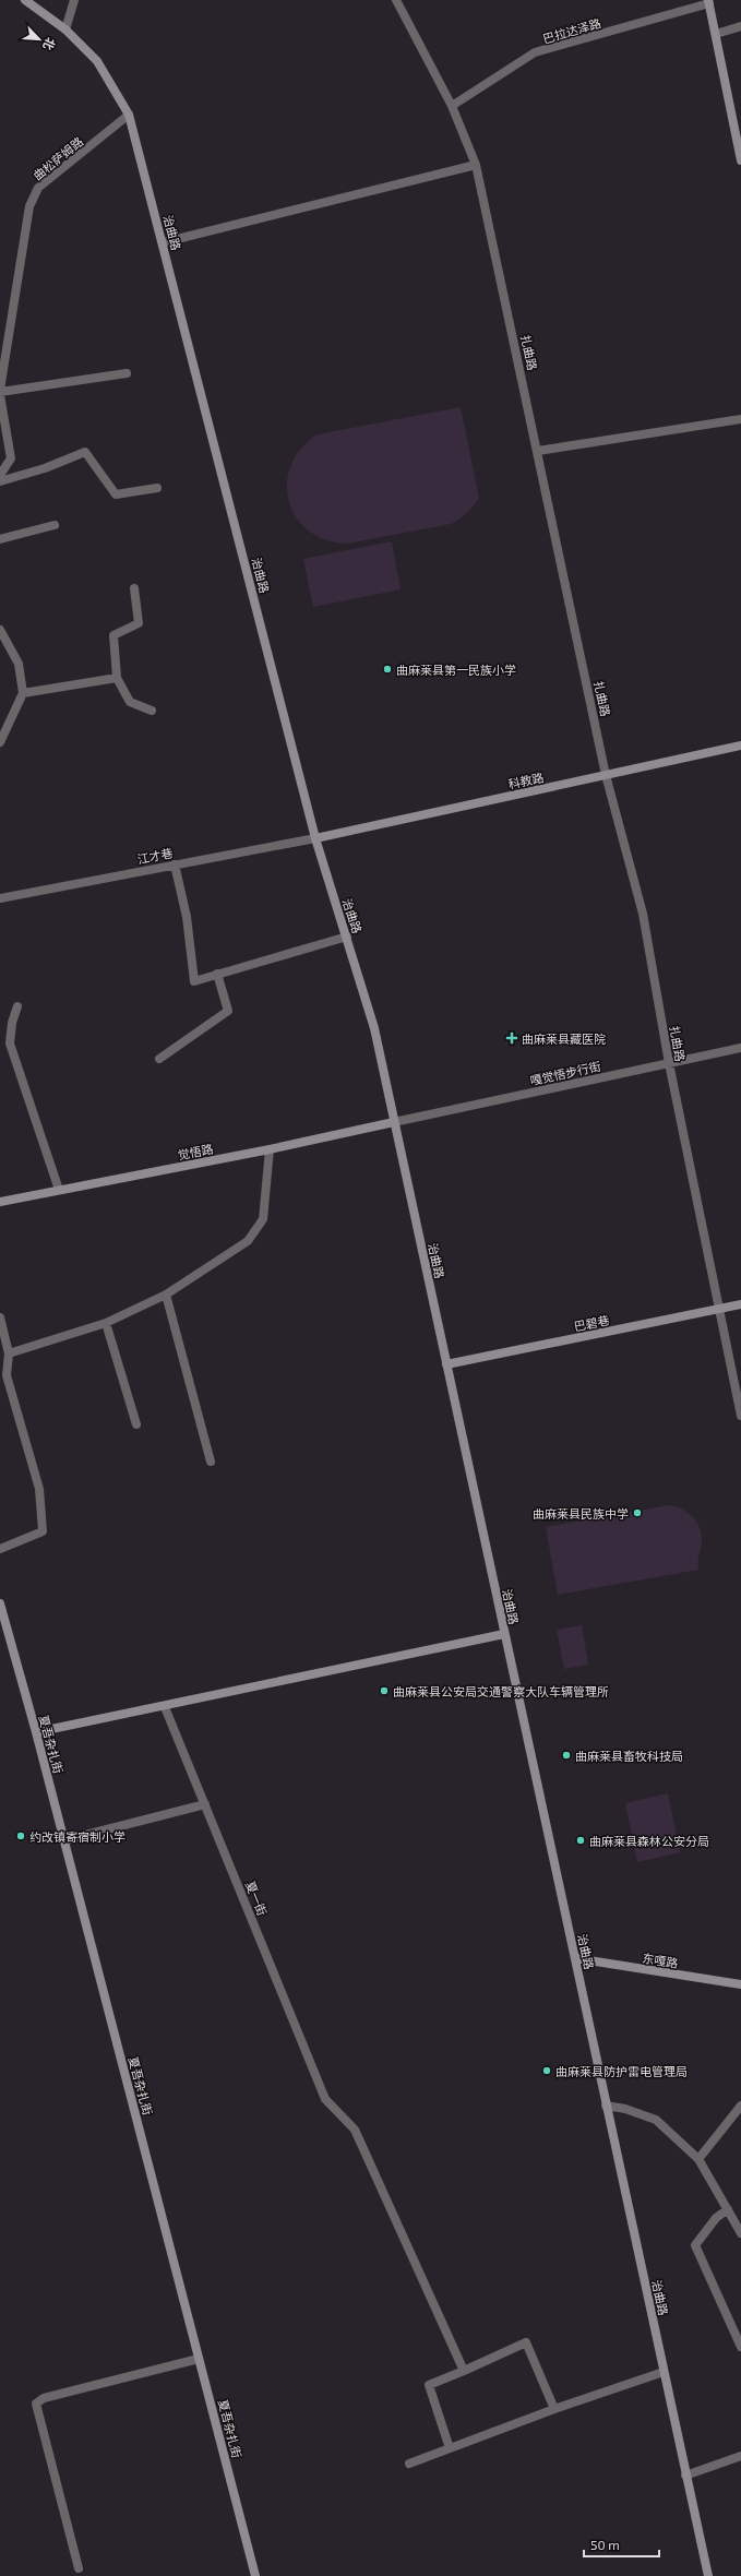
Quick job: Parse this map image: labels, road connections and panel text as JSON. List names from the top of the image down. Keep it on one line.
{"streets":{"main road":["治曲路","科教路","觉悟路","巴碧巷","夏吾杂扎街","东嘎路"],"street":["巴拉达泽路","曲松萨姆路","扎曲路","江才巷","嘎觉悟步行街","夏一街"]},"crossings":[["巴拉达泽路","扎曲路"],["曲松萨姆路","治曲路"],["治曲路","科教路"],["治曲路","江才巷"],["治曲路","嘎觉悟步行街"],["治曲路","觉悟路"],["治曲路","巴碧巷"],["治曲路","东嘎路"],["扎曲路","科教路"],["扎曲路","嘎觉悟步行街"],["扎曲路","巴碧巷"],["科教路","江才巷"],["嘎觉悟步行街","觉悟路"]],"places":{"other":["曲麻莱县第一民族小学","曲麻莱县民族中学","曲麻莱县公安局交通警察大队车辆管理所","曲麻莱县畜牧科技局","约改镇寄宿制小学","曲麻莱县森林公安分局","曲麻莱县防护雷电管理局"],"health":["曲麻莱县藏医院"]},"scale_bar":"50 m","north":"bottom right"}
